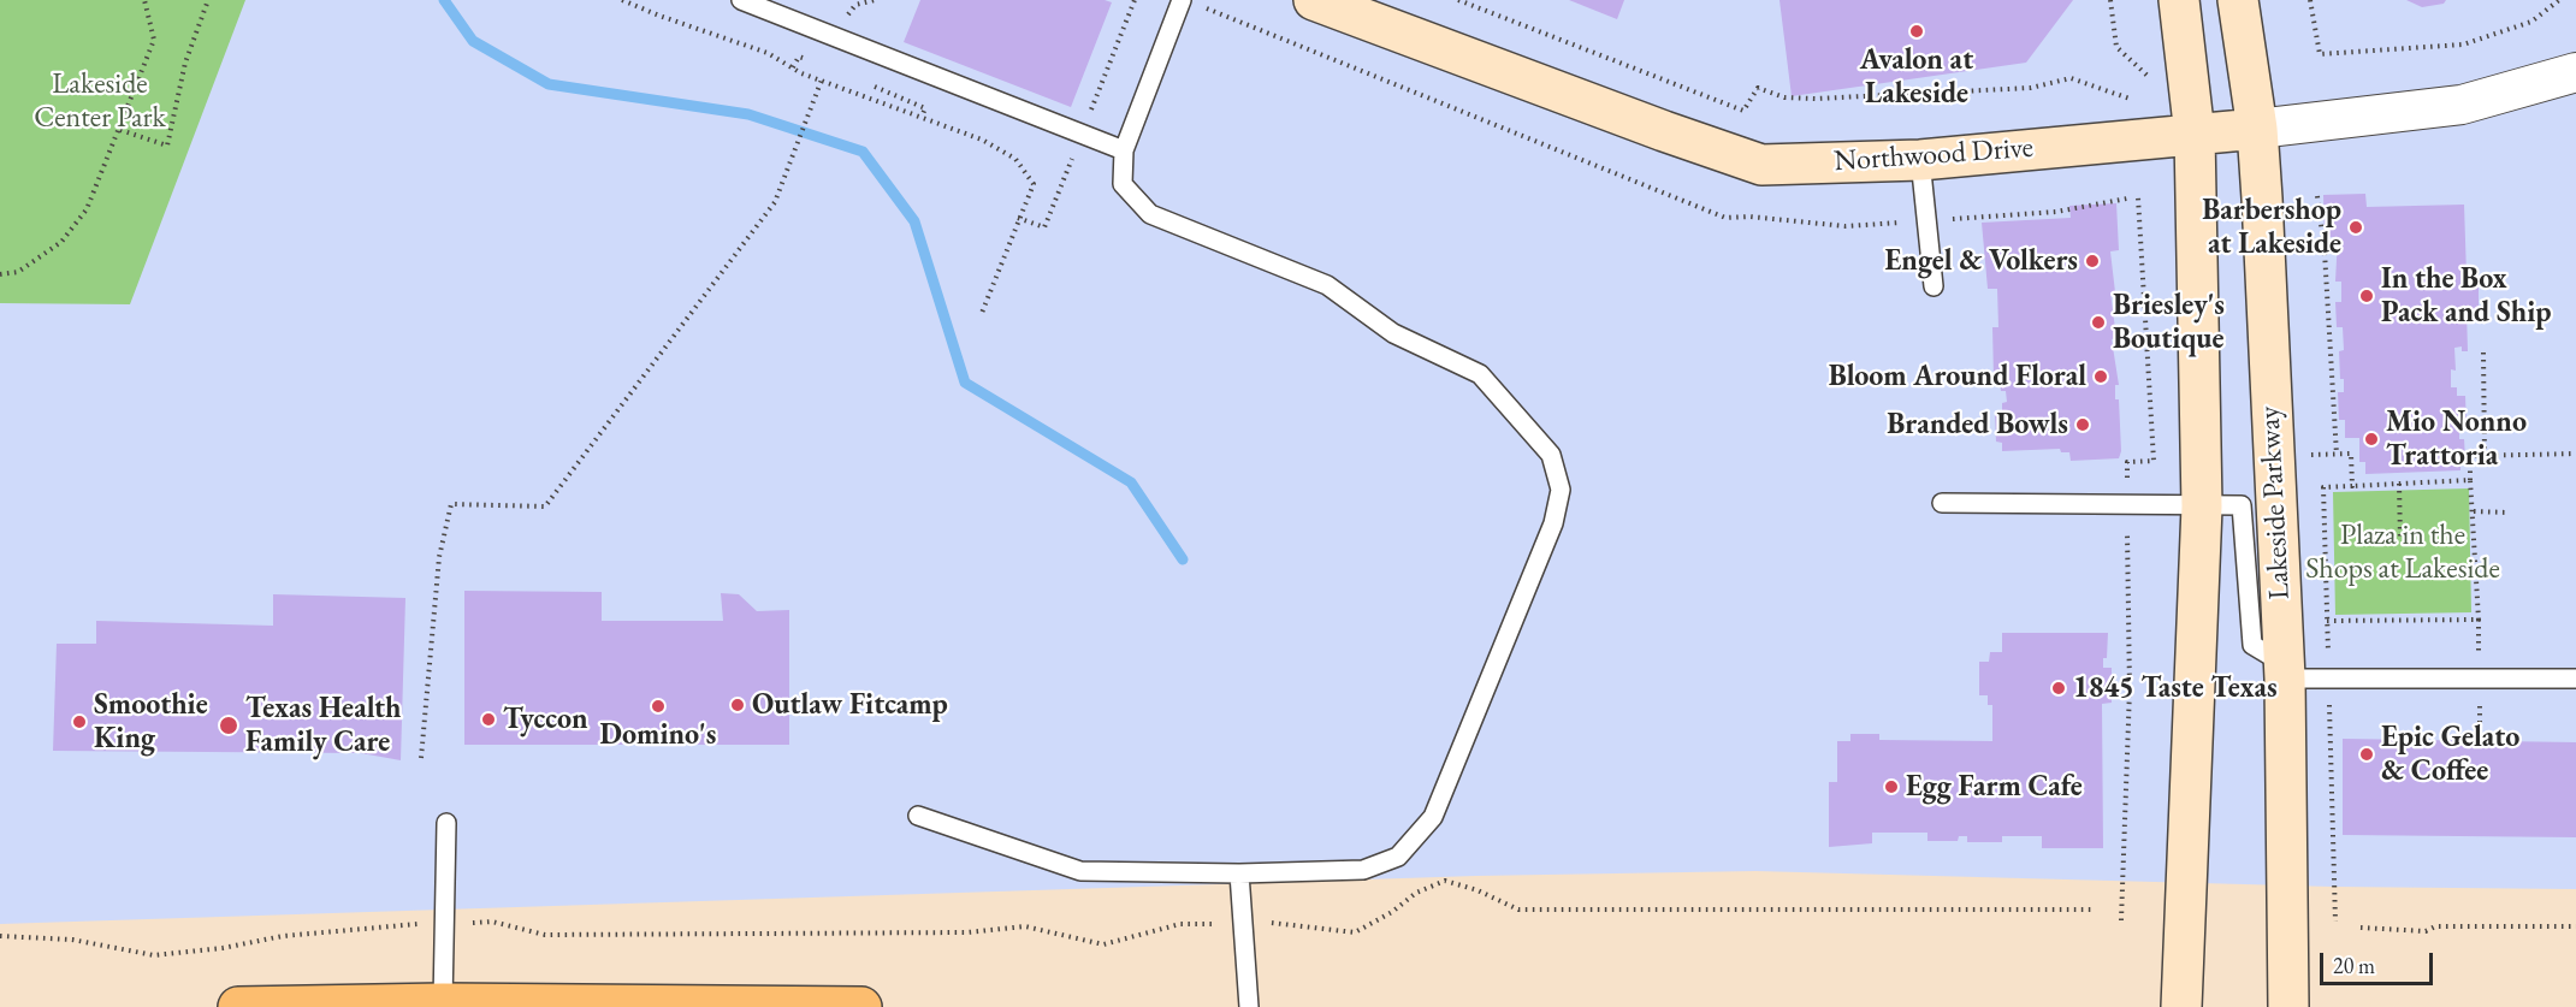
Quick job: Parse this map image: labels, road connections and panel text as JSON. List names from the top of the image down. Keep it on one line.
{"streets":{"street":["Northwood Drive","Lakeside Parkway"]},"crossings":[["Northwood Drive","Lakeside Parkway"]],"parks":["Lakeside Center Park","Plaza in the Shops at Lakeside"],"places":["Avalon at Lakeside","Barbershop at Lakeside","Engel & Volkers","In the Box Pack and Ship","Briesley's Boutique","Bloom Around Floral","Branded Bowls","Mio Nonno Trattoria","1845 Taste Texas","Outlaw Fitcamp","Domino's","Tyccon","Smoothie King","Texas Health Family Care","Epic Gelato & Coffee","Egg Farm Cafe"],"scale_bar":"20 m"}
